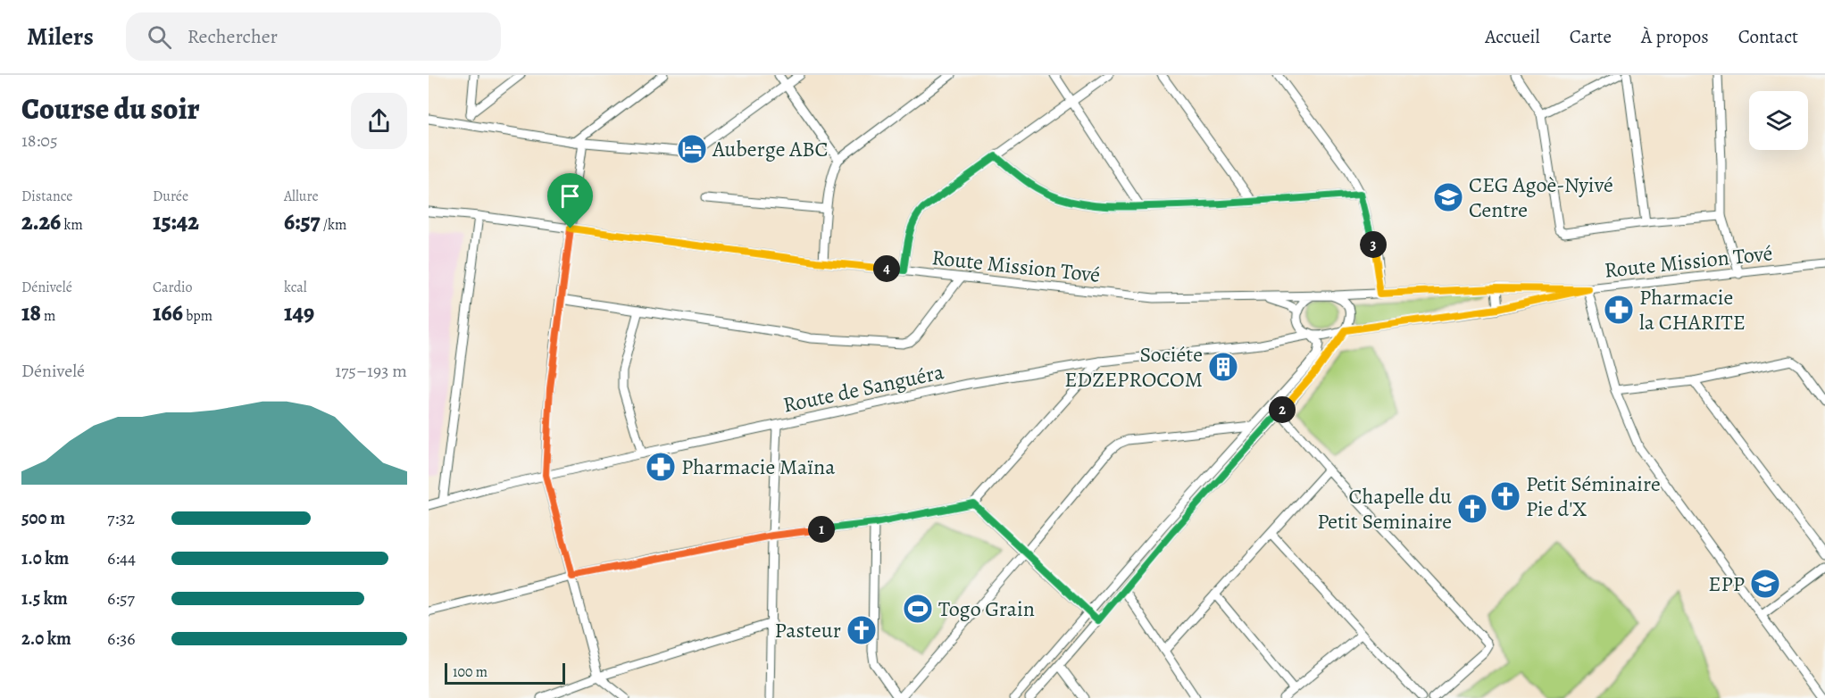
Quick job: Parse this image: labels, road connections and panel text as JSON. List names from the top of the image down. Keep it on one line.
{"streets":{"street":["Route Mission Tové","Route de Sanguéra"]},"places":{"hotel":["Auberge ABC"],"school or university":["CEG Agoè-Nyivé Centre","EPP"],"pharmacy":["Pharmacie la CHARITE","Pharmacie Maïna"],"building":["Sociéte EDZEPROCOM"],"church":["Petit Séminaire Pie d'X","Chapelle du Petit Seminaire","Pasteur"],"sports":["Togo Grain"]},"scale_bar":"100 m","page":{"header":"Milers","search":"Rechercher","nav":["Accueil","Carte","À propos","Contact"],"heading":["Course du soir","18:05"],"stats":[["Distance","2.26 km"],["Durée","15:42"],["Allure","6:57 /km"],["Dénivelé","18 m"],["Cardio","166 bpm"],["kcal","149"]],"pins":["3","4","2","1"],"chart":["Dénivelé","175–193 m"],"list":[{"name":"500 m","note":"7:32"},{"name":"1.0 km","note":"6:44"},{"name":"1.5 km","note":"6:57"},{"name":"2.0 km","note":"6:36"}],"scale":"100 m"}}
